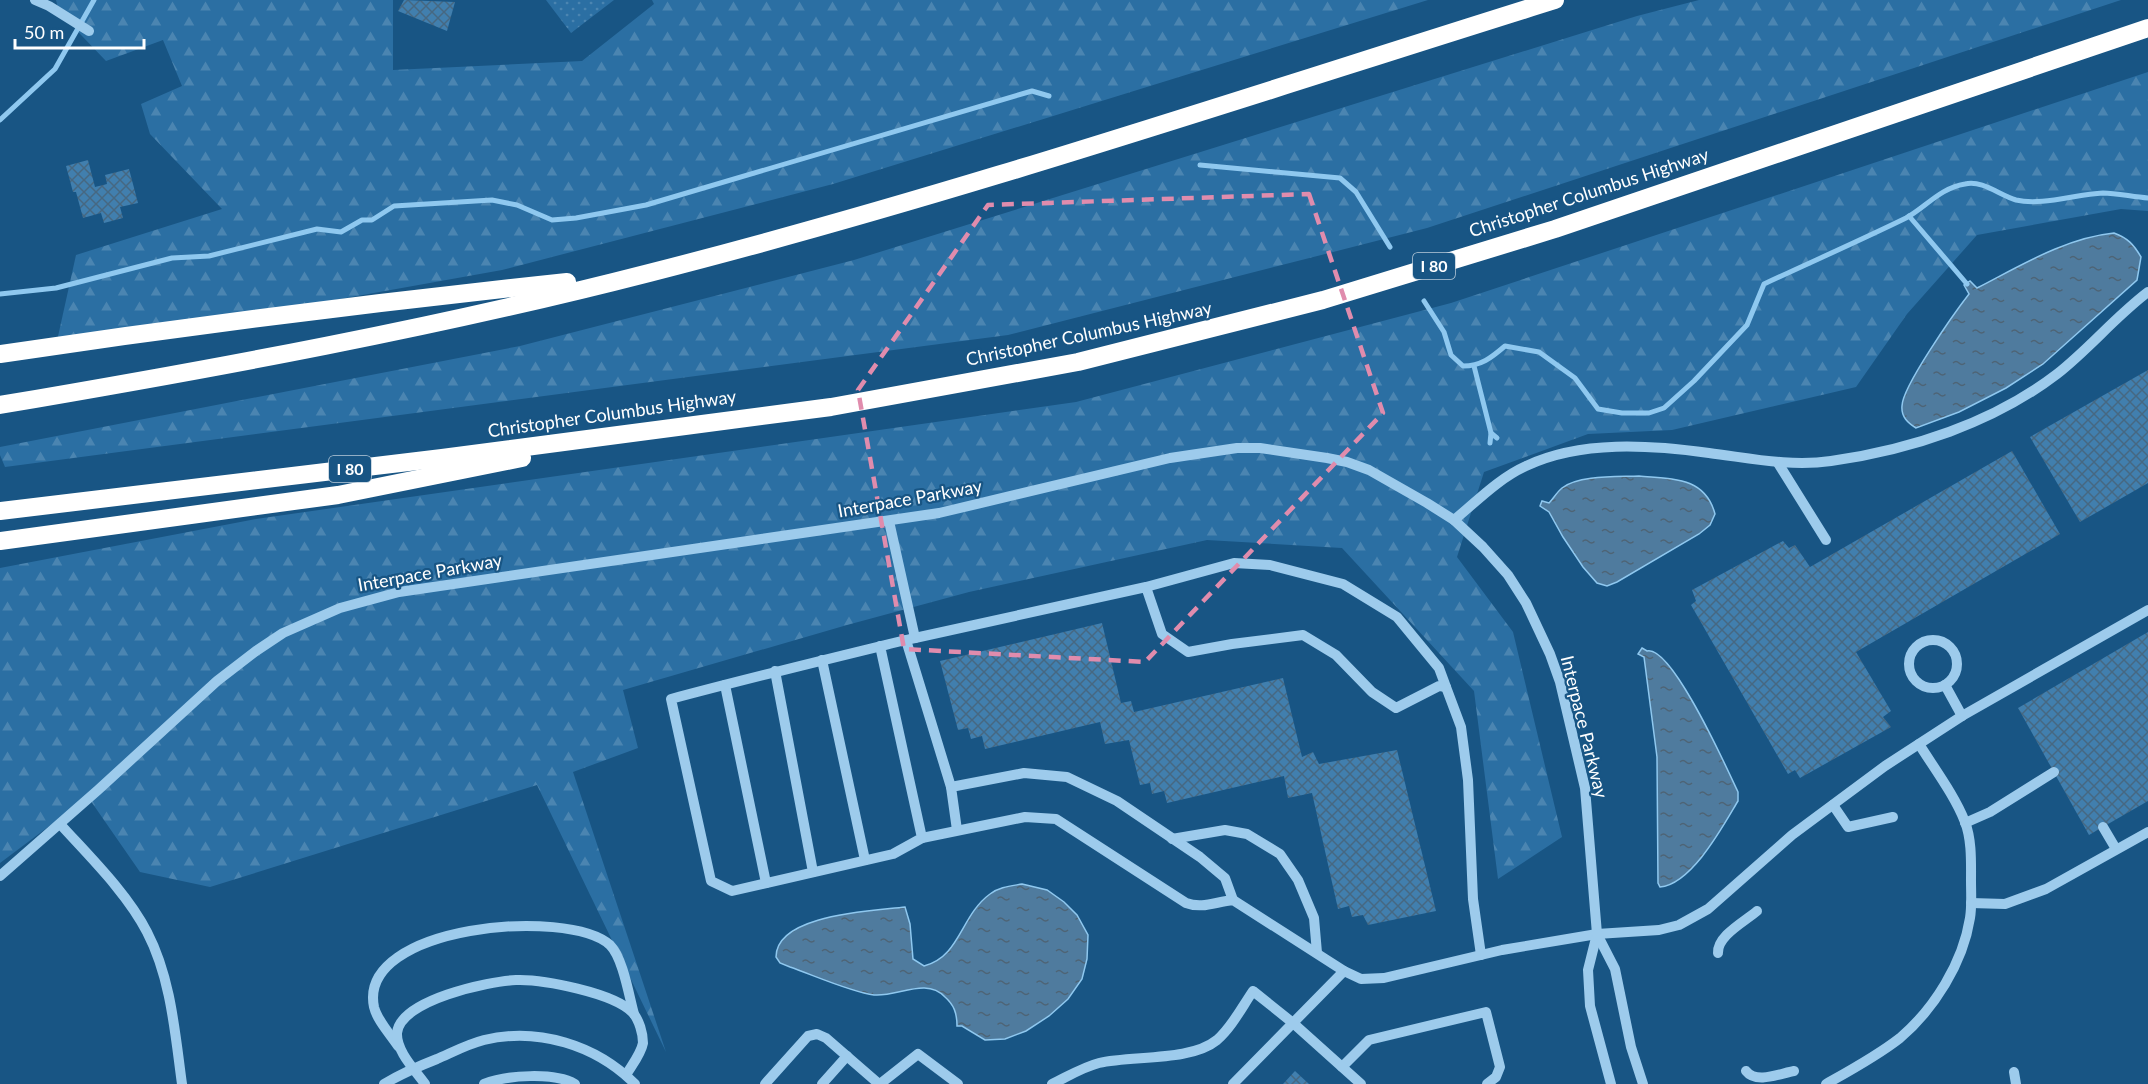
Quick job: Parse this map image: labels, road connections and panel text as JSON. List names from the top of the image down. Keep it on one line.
{"streets":{"highway":["Christopher Columbus Highway","I 80"],"street":["Interpace Parkway"]},"scale_bar":"50 m"}
